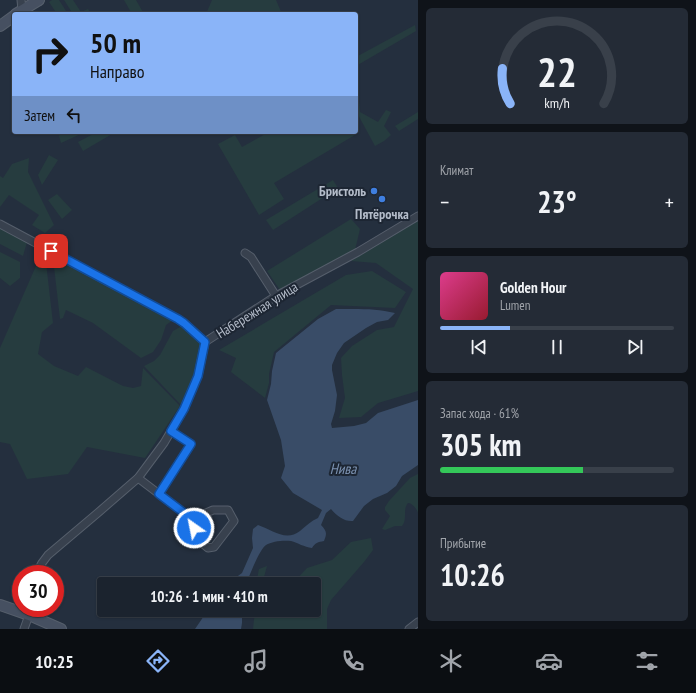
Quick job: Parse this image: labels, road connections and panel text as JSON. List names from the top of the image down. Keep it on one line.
{"streets":{"street":["Набережная улица"]},"water":["Нива"],"places":["Бристоль","Пятёрочка"],"page":{"turn":["50 m","Направо"],"then":"Затем","tile":["Климат",["Запас хода · 61%","305 km"],["Прибытие","10:26"]],"heat":["−","23°","+"],"song":["Golden Hour","Lumen"],"limit":"30","trip":"10:26 · 1 мин · 410 m","tabs":"10:25","gauge":["22","km/h"]}}
